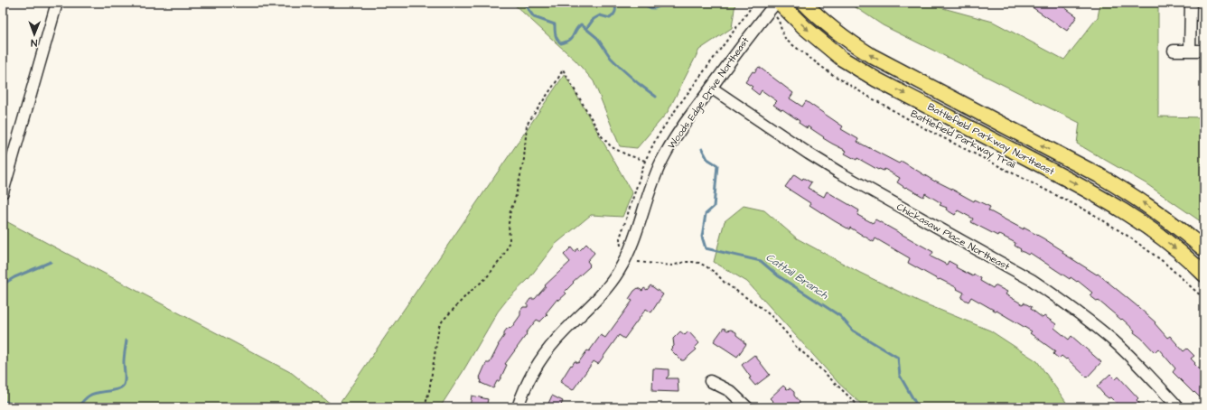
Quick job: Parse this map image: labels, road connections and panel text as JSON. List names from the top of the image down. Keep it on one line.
{"streets":{"main road":["Battlefield Parkway Northeast"],"street":["Woods Edge Drive Northeast","Chickasaw Place Northeast"],"path":["Battlefield Parkway Trail"]},"crossings":[["Woods Edge Drive Northeast","Chickasaw Place Northeast"]],"water":["Cattail Branch"],"north":"bottom"}
